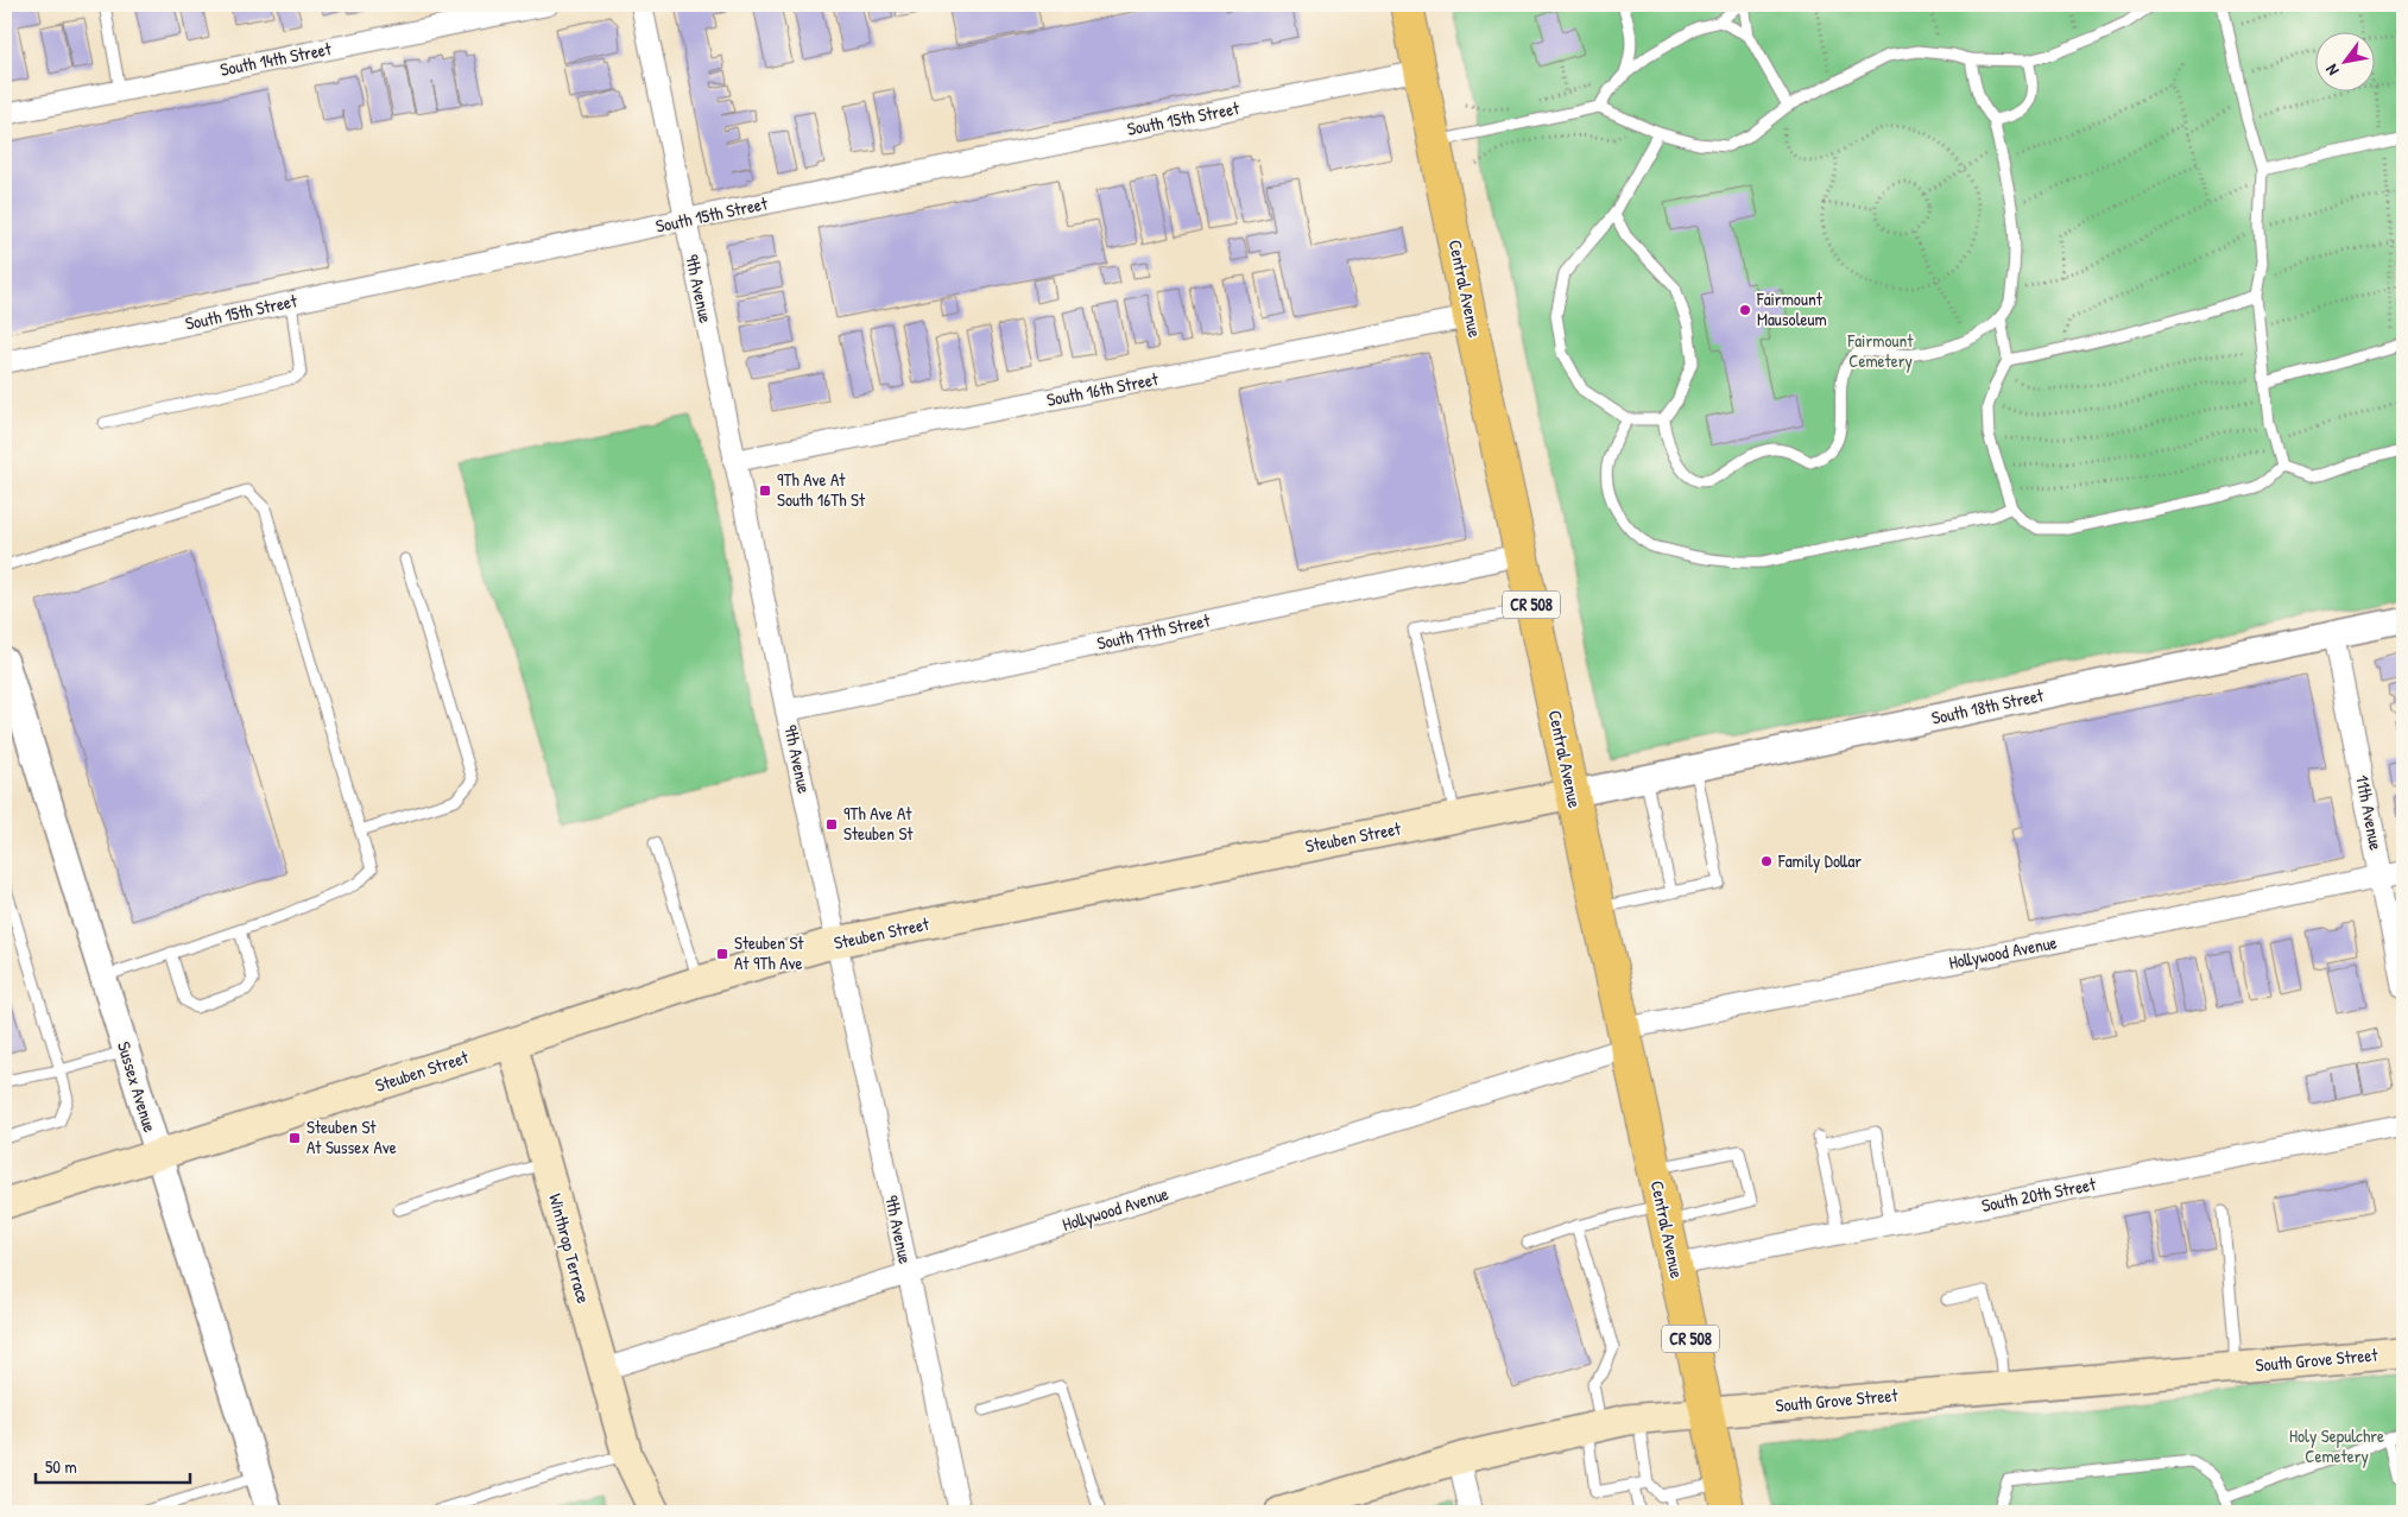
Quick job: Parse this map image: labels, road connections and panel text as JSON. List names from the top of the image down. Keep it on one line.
{"streets":{"main road":["Central Avenue","CR 508","Steuben Street","Winthrop Terrace","South Grove Street"],"street":["South 14th Street","South 15th Street","9th Avenue","South 16th Street","South 17th Street","South 18th Street","11th Avenue","Hollywood Avenue","Sussex Avenue","South 20th Street"]},"crossings":[["South 15th Street","9th Avenue"],["South 15th Street","Central Avenue"],["9th Avenue","South 16th Street"],["9th Avenue","South 17th Street"],["9th Avenue","Steuben Street"],["9th Avenue","Hollywood Avenue"],["Central Avenue","South 16th Street"],["Central Avenue","South 17th Street"],["Central Avenue","South 18th Street"],["Central Avenue","Steuben Street"],["Central Avenue","Hollywood Avenue"],["Central Avenue","South 20th Street"],["Central Avenue","South Grove Street"],["South 18th Street","11th Avenue"],["South 18th Street","Steuben Street"],["11th Avenue","Hollywood Avenue"],["Steuben Street","Sussex Avenue"],["Steuben Street","Winthrop Terrace"],["Hollywood Avenue","Winthrop Terrace"]],"parks":["Fairmount Cemetery","Holy Sepulchre Cemetery"],"places":{"other":["Fairmount Mausoleum","Family Dollar"],"transit":["9Th Ave At South 16Th St","9Th Ave At Steuben St","Steuben St At 9Th Ave","Steuben St At Sussex Ave"]},"scale_bar":"50 m","north":"bottom left"}
